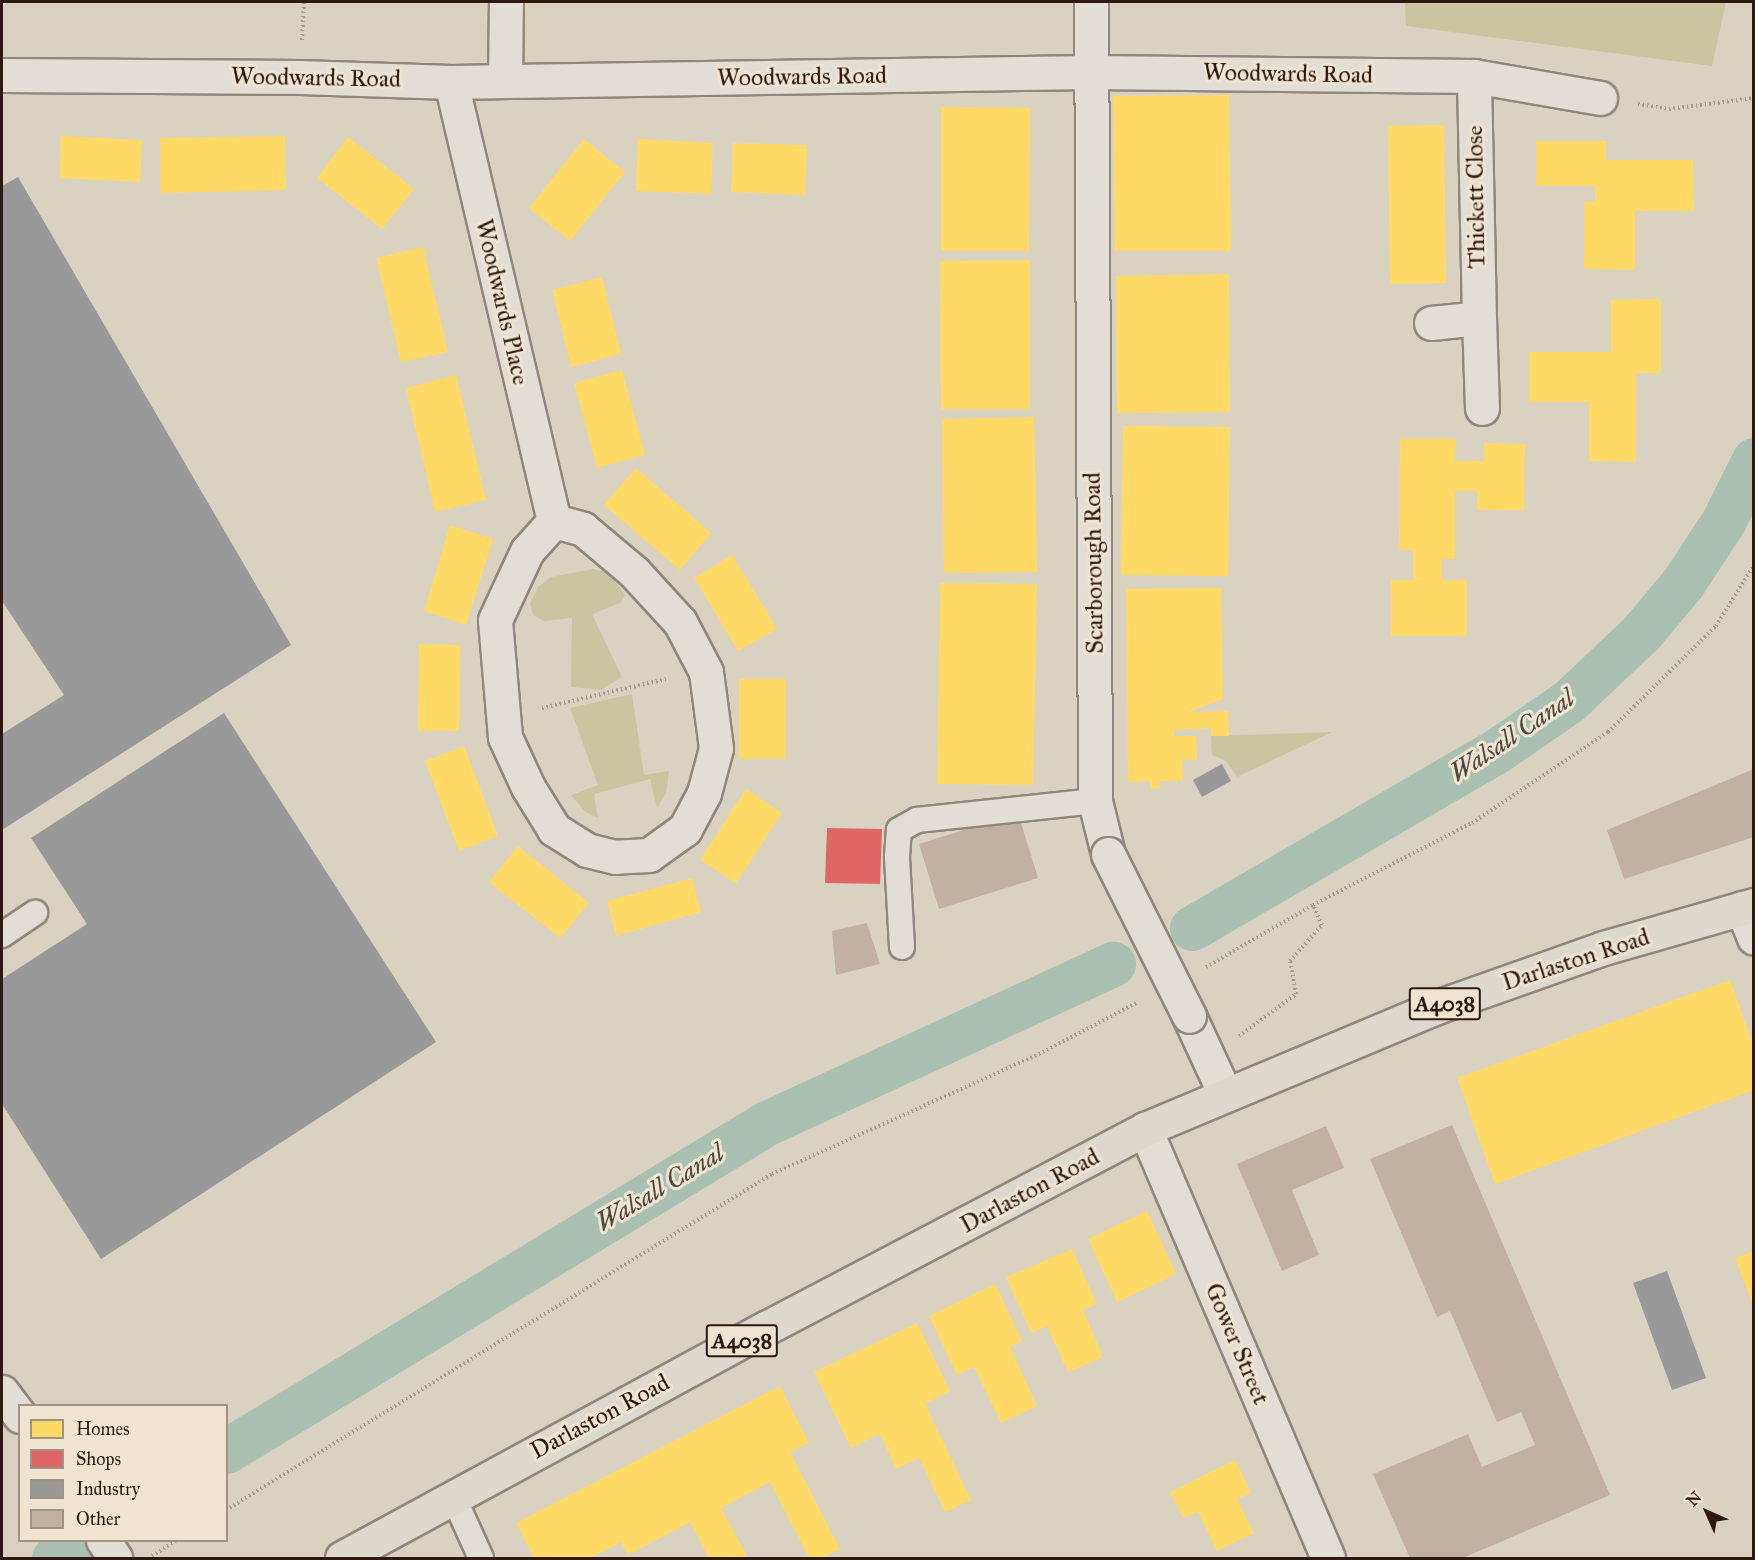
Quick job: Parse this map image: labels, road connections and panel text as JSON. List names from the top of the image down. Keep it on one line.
{"streets":{"main road":["Darlaston Road","A4038"],"street":["Woodwards Road","Thickett Close","Woodwards Place","Scarborough Road","Gower Street"]},"crossings":[["Woodwards Road","Thickett Close"],["Woodwards Road","Woodwards Place"],["Woodwards Road","Scarborough Road"],["Scarborough Road","Darlaston Road"],["Darlaston Road","Gower Street"]],"water":["Walsall Canal"],"legend":["Homes","Shops","Industry","Other"],"north":"top left"}
